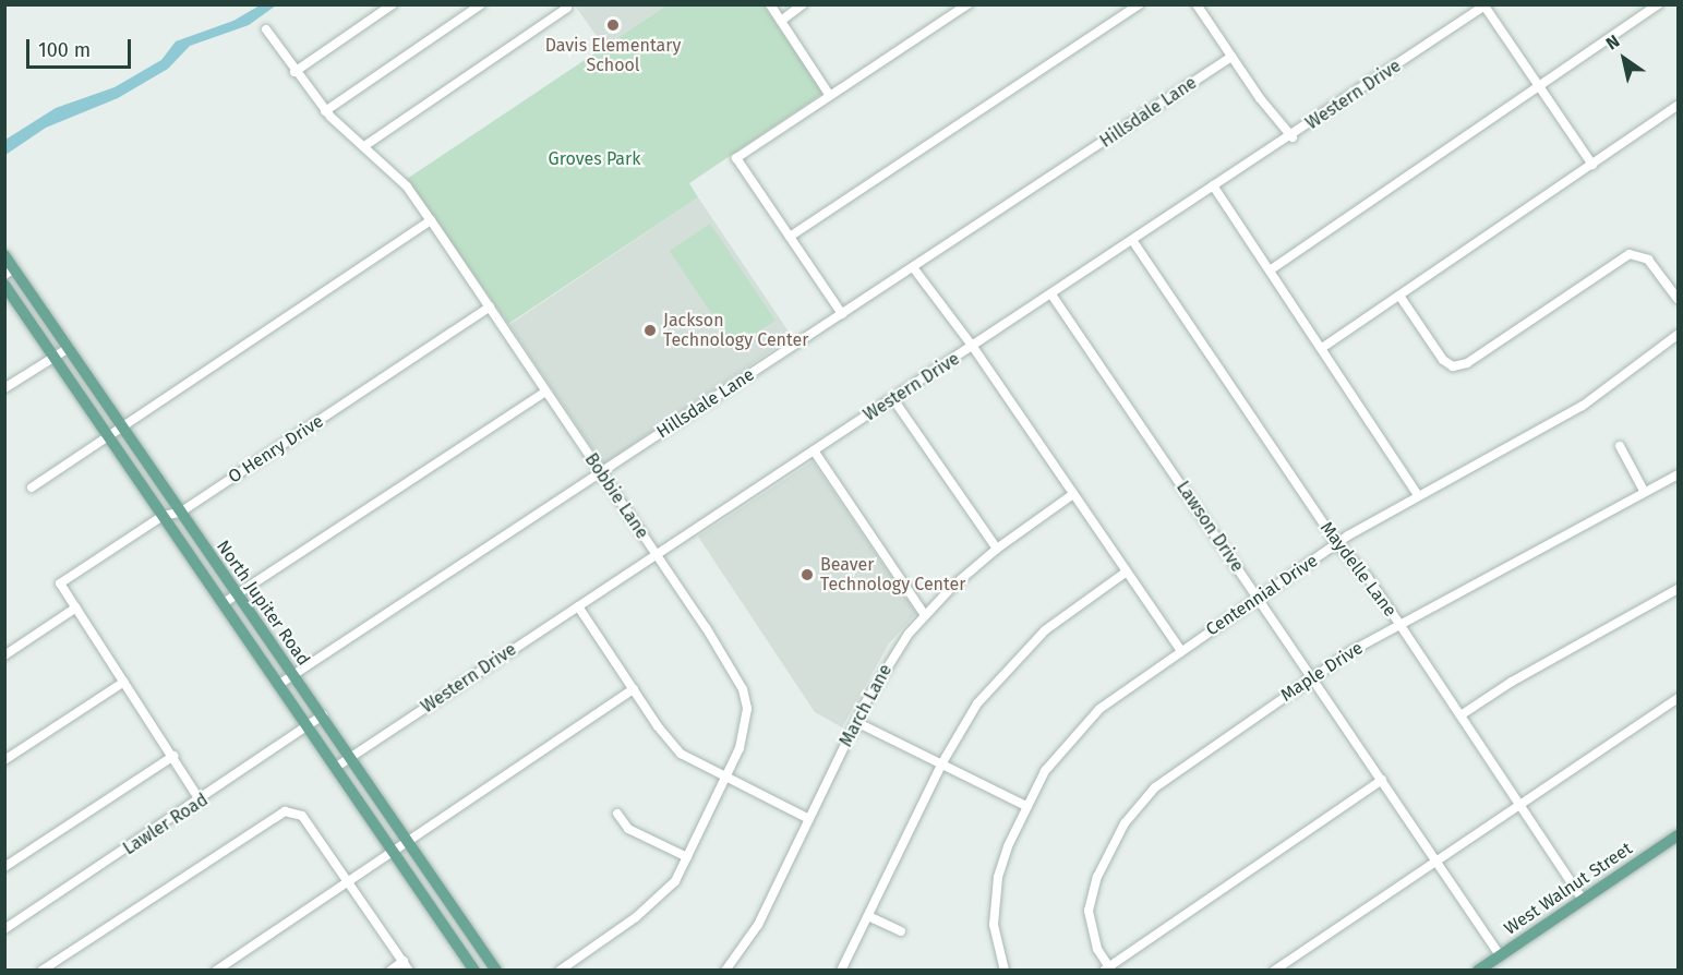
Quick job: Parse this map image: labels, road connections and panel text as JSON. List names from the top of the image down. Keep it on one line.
{"streets":{"main road":["North Jupiter Road","West Walnut Street"],"street":["Western Drive","Hillsdale Lane","O Henry Drive","Bobbie Lane","Lawson Drive","Maydelle Lane","Centennial Drive","Maple Drive","March Lane","Lawler Road"]},"crossings":[["Western Drive","Bobbie Lane"],["Western Drive","Lawson Drive"],["Western Drive","Maydelle Lane"],["Western Drive","North Jupiter Road"],["Hillsdale Lane","Bobbie Lane"],["Hillsdale Lane","North Jupiter Road"],["O Henry Drive","Bobbie Lane"],["O Henry Drive","North Jupiter Road"],["Lawson Drive","Centennial Drive"],["Lawson Drive","Maple Drive"],["Lawson Drive","West Walnut Street"],["Maydelle Lane","Centennial Drive"],["Maydelle Lane","Maple Drive"],["Maydelle Lane","West Walnut Street"],["North Jupiter Road","Lawler Road"]],"parks":["Groves Park"],"places":["Davis Elementary School","Jackson Technology Center","Beaver Technology Center"],"scale_bar":"100 m","north":"top left"}
